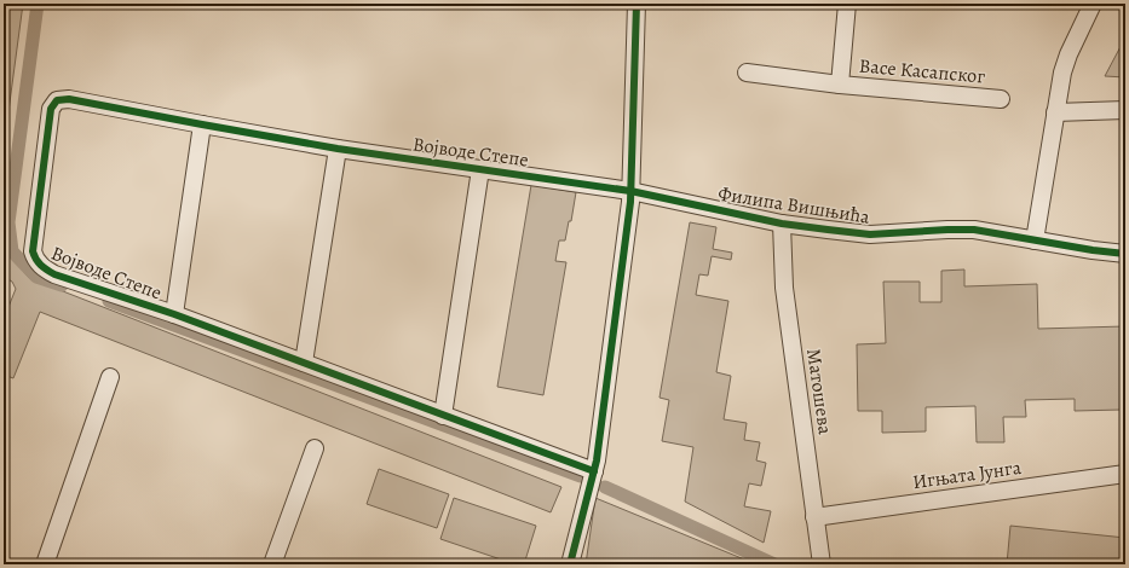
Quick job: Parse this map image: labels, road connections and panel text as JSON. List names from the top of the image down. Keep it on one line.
{"streets":{"street":["Васе Касапског","Војводе Степе","Филипа Вишњића","Матошева","Игњата Јунга"]},"crossings":[["Војводе Степе","Филипа Вишњића"],["Филипа Вишњића","Матошева"],["Матошева","Игњата Јунга"]]}
